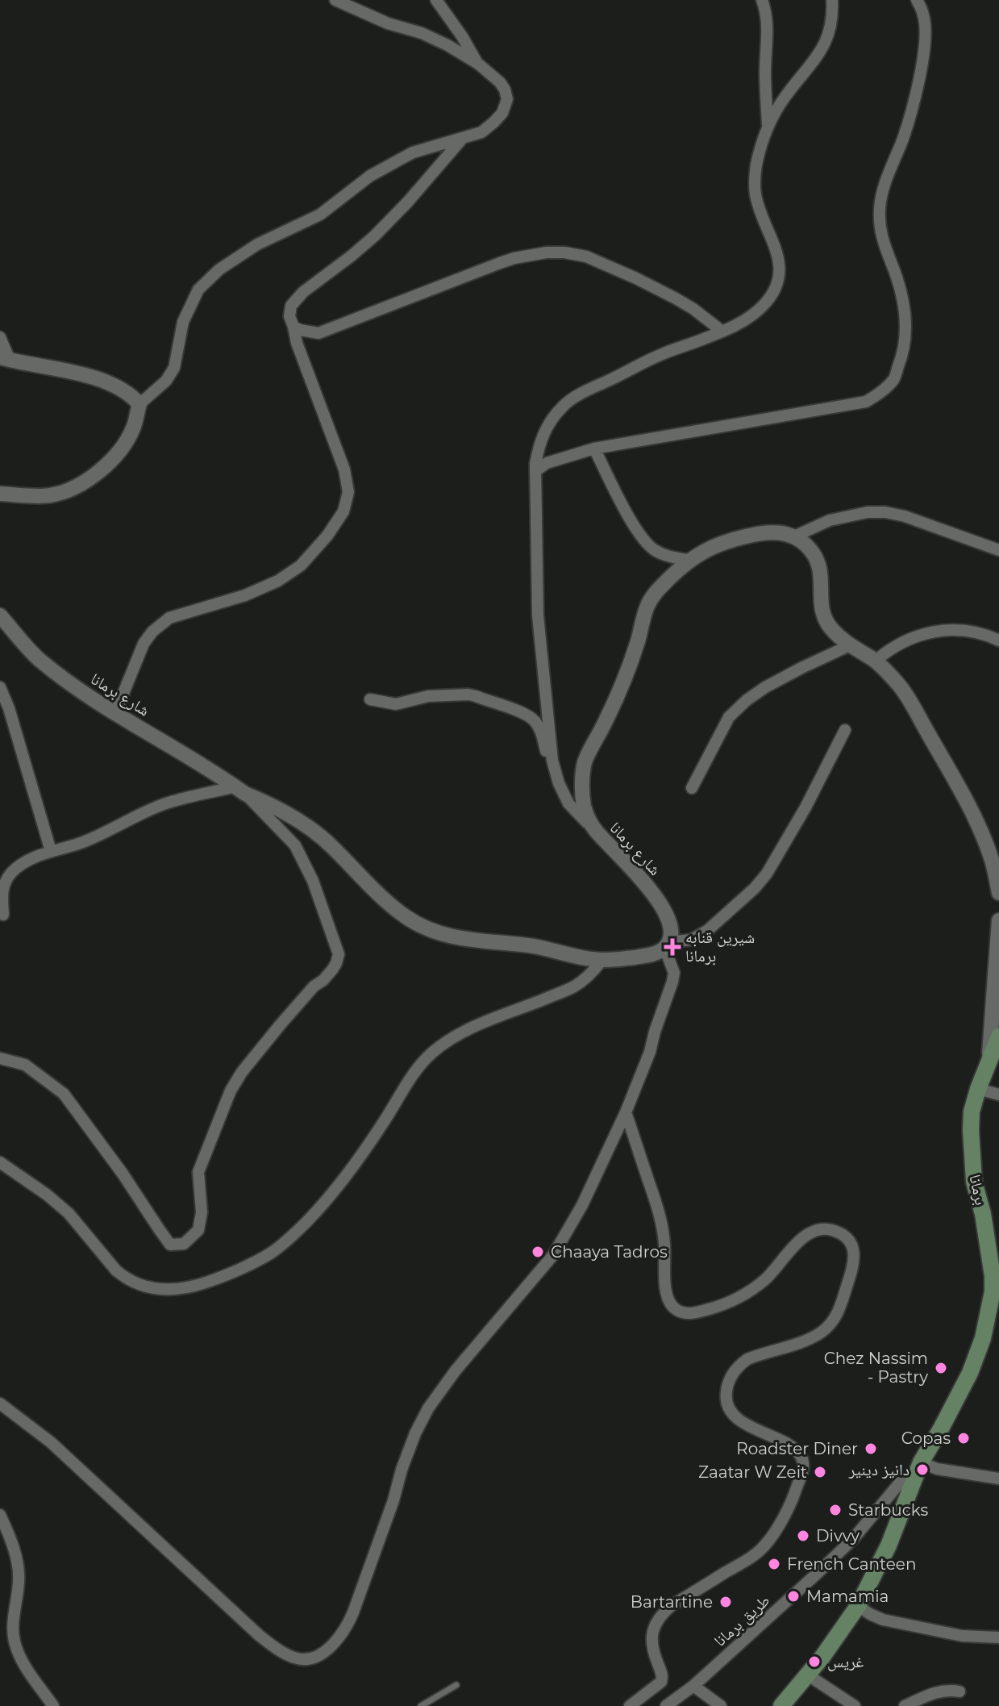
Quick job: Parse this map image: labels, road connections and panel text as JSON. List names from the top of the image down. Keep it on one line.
{"streets":{"main road":["برمانا"],"street":["شارع برمانا","طريق برمانا"]},"crossings":[["برمانا","طريق برمانا"]],"places":{"health":["شيرين قنابه برمانا"],"other":["Chaaya Tadros","Chez Nassim - Pastry","Copas","Roadster Diner","دانيز دينير","Zaatar W Zeit","Starbucks","Divvy","French Canteen","Mamamia","Bartartine","غريس"]}}
